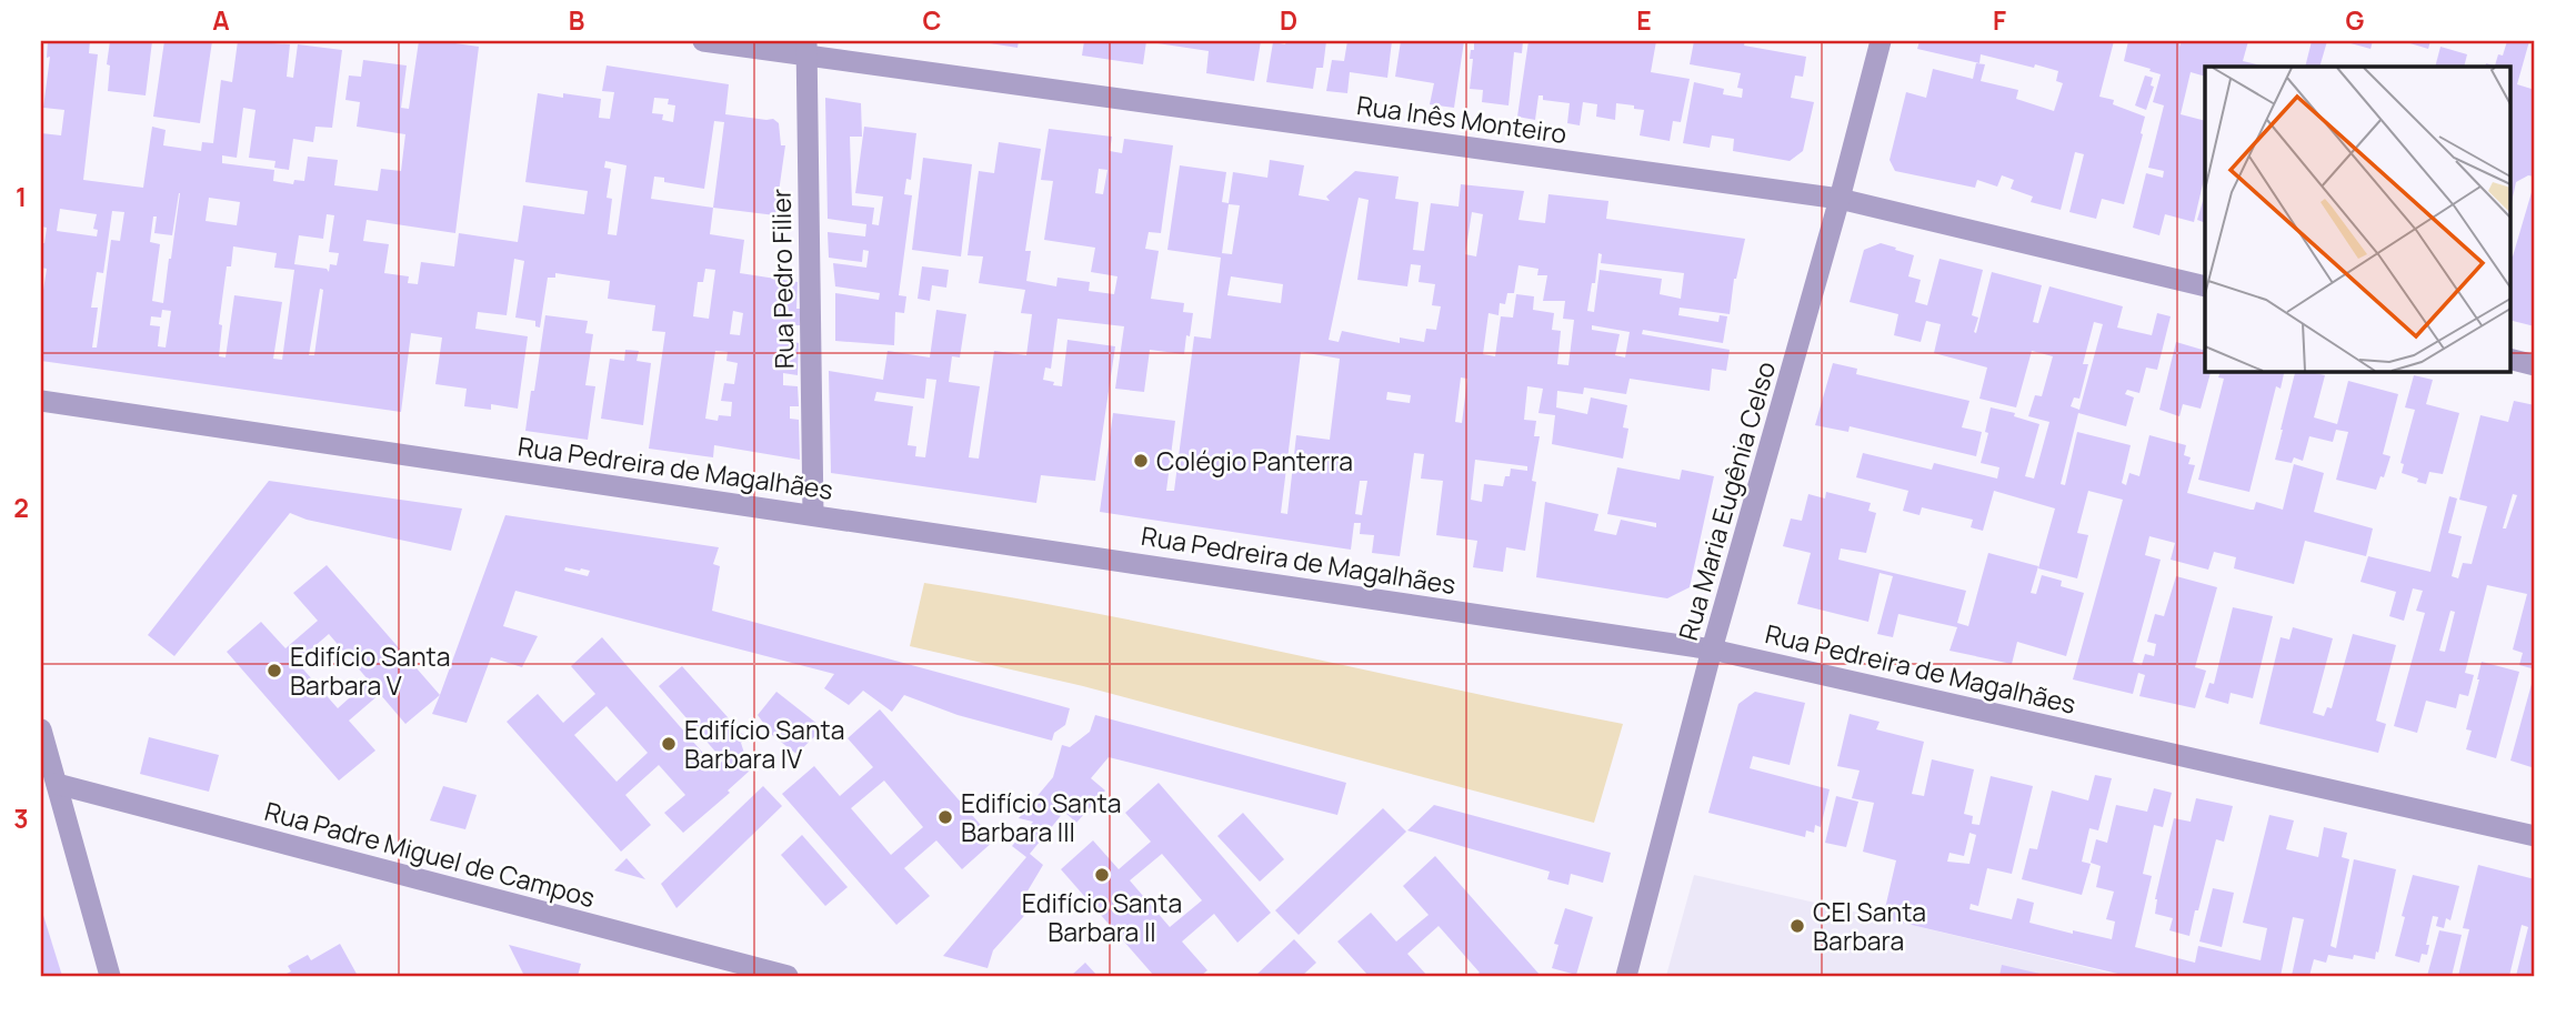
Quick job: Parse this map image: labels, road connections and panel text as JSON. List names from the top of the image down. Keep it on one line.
{"streets":{"street":["Rua Inês Monteiro","Rua Pedro Filier","Rua Pedreira de Magalhães","Rua Maria Eugênia Celso","Rua Padre Miguel de Campos"]},"crossings":[["Rua Inês Monteiro","Rua Pedro Filier"],["Rua Inês Monteiro","Rua Maria Eugênia Celso"],["Rua Pedro Filier","Rua Pedreira de Magalhães"],["Rua Pedreira de Magalhães","Rua Maria Eugênia Celso"]],"places":["Colégio Panterra","Edifício Santa Barbara V","Edifício Santa Barbara IV","Edifício Santa Barbara III","Edifício Santa Barbara II","CEI Santa Barbara"],"grid":{"columns":["A","B","C","D","E","F","G"],"rows":["1","2","3"]}}
